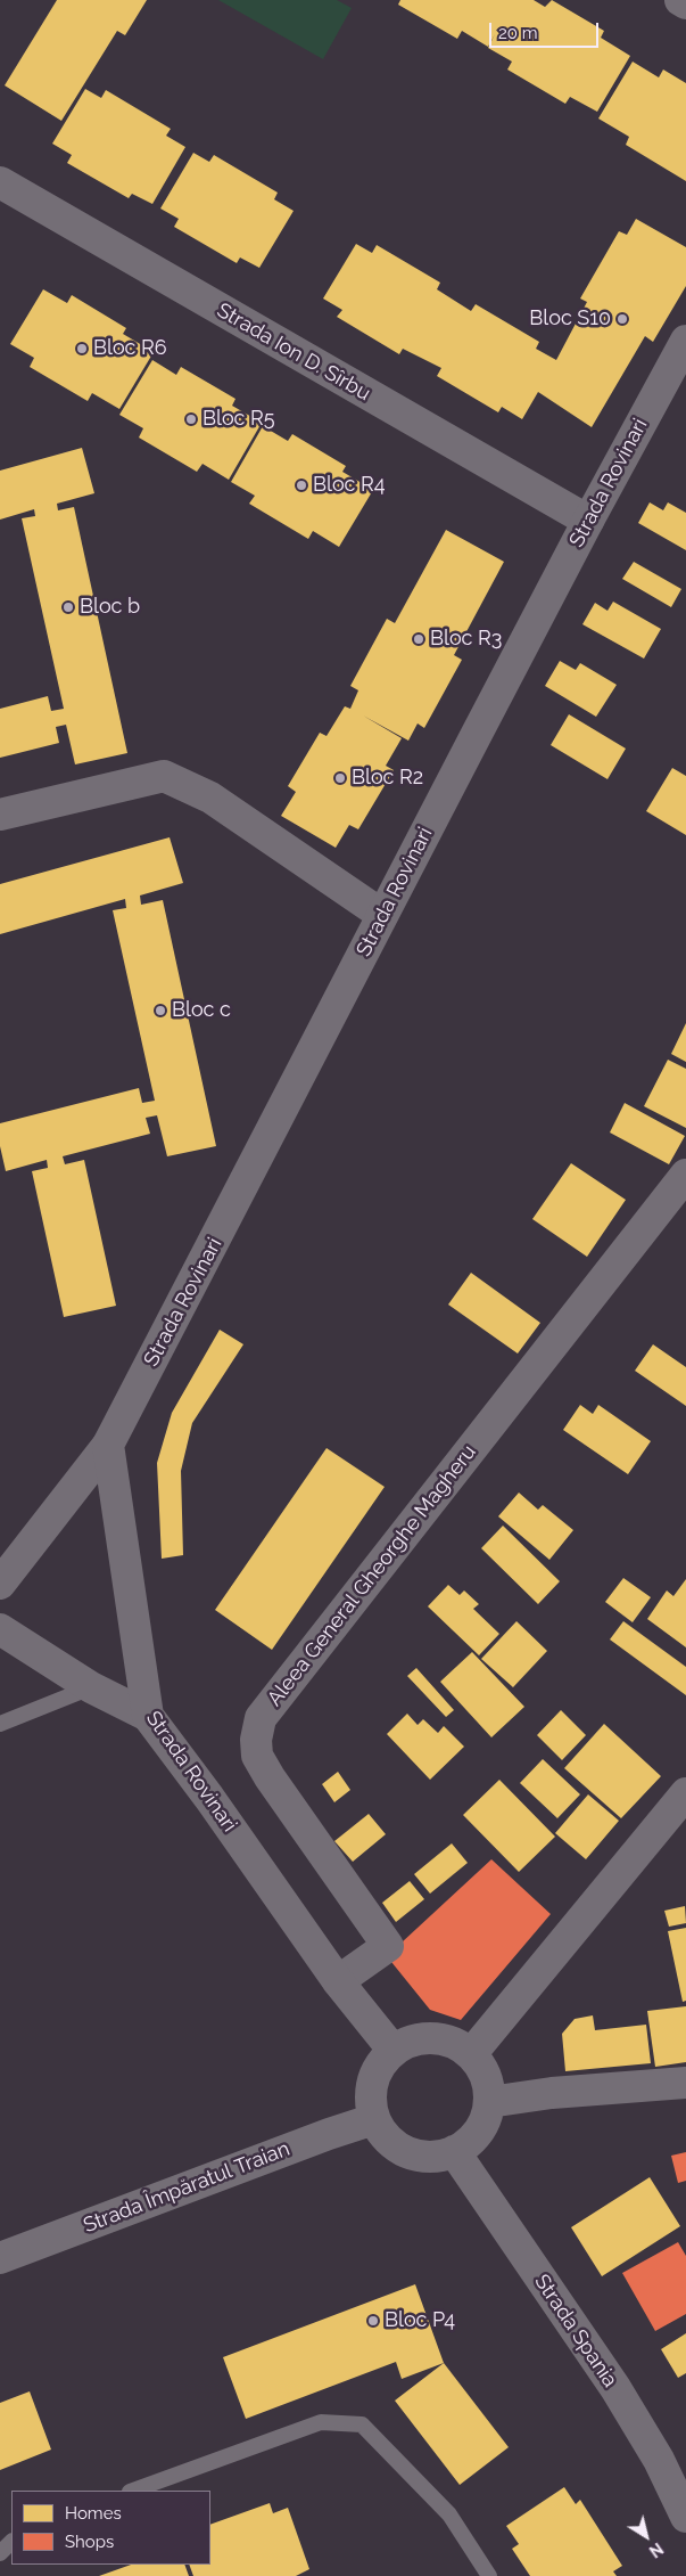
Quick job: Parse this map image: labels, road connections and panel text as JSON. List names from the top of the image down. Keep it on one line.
{"streets":{"street":["Strada Ion D. Sîrbu","Strada Rovinari","Aleea General Gheorghe Magheru","Strada Împăratul Traian","Strada Spania"]},"crossings":[["Strada Ion D. Sîrbu","Strada Rovinari"],["Strada Rovinari","Aleea General Gheorghe Magheru"],["Strada Rovinari","Strada Împăratul Traian"],["Strada Rovinari","Strada Spania"],["Strada Împăratul Traian","Strada Spania"]],"places":["Bloc S10","Bloc R6","Bloc R5","Bloc R4","Bloc b","Bloc R3","Bloc R2","Bloc c","Bloc P4"],"legend":["Homes","Shops"],"scale_bar":"20 m","north":"bottom right"}
